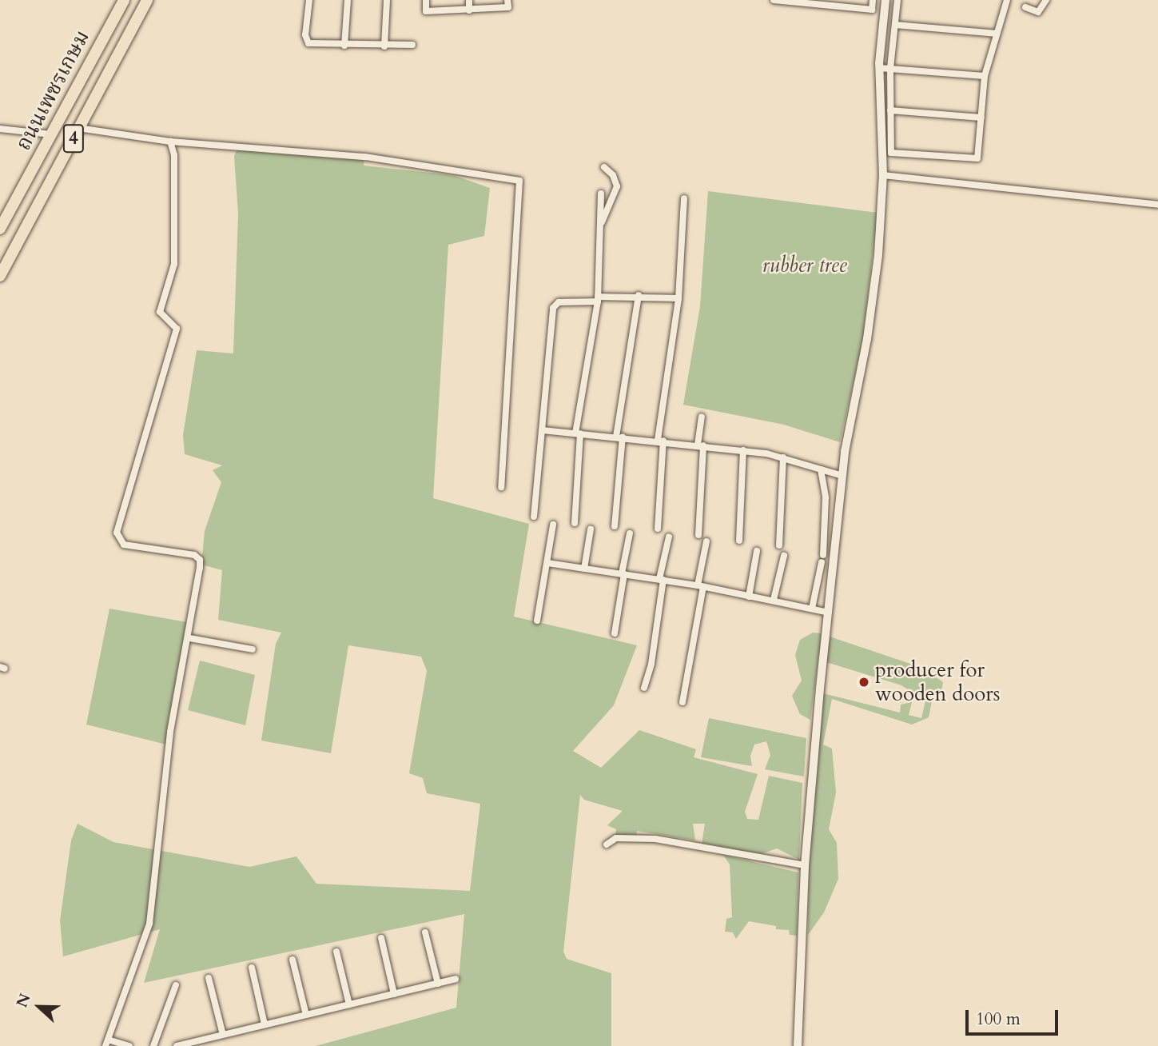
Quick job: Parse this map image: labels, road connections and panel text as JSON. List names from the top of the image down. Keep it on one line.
{"streets":{"highway":["ถนนเพชรเกษม","4"]},"parks":["rubber tree"],"places":["producer for wooden doors"],"scale_bar":"100 m","north":"left"}
